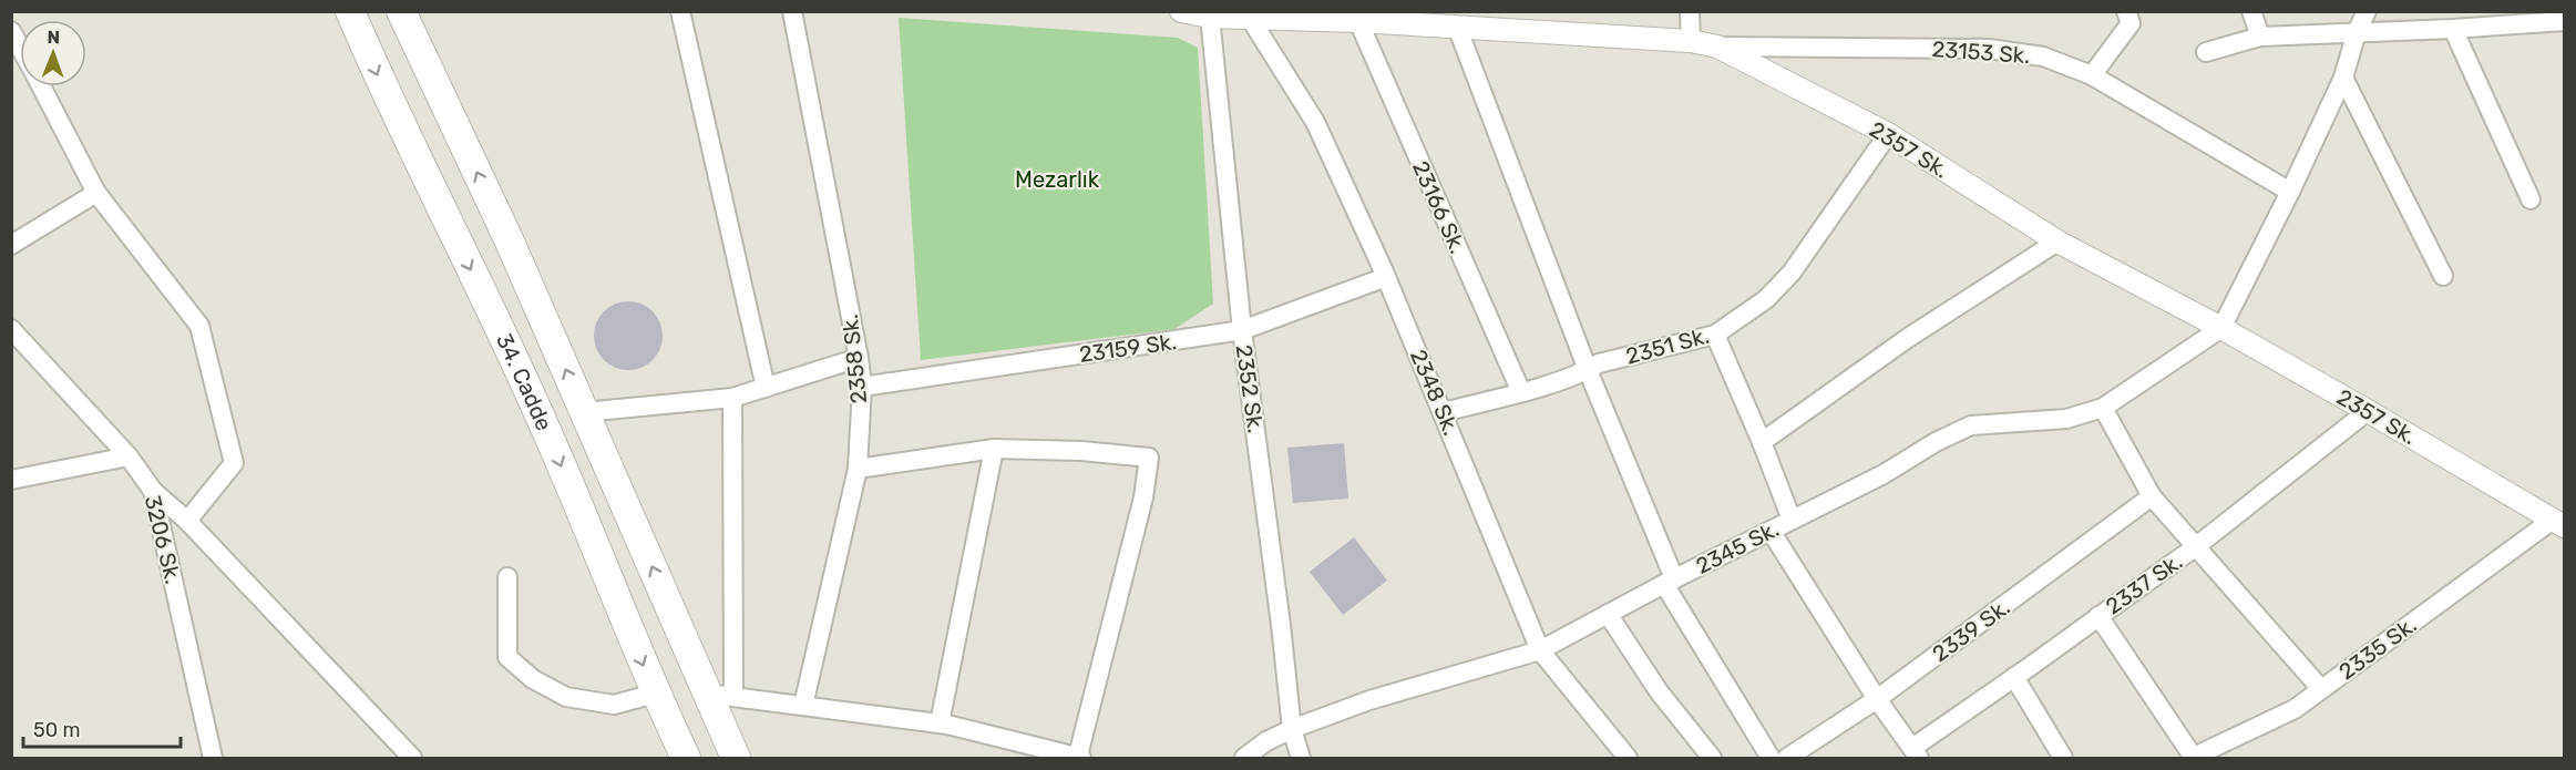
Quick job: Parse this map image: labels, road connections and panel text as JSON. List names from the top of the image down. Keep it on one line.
{"streets":{"main road":["34. Cadde"],"street":["23153 Sk.","2357 Sk.","23166 Sk.","2351 Sk.","23159 Sk.","2358 Sk.","2352 Sk.","2348 Sk.","3206 Sk.","2345 Sk.","2337 Sk.","2339 Sk.","2335 Sk."]},"crossings":[["23153 Sk.","2357 Sk."],["2357 Sk.","23166 Sk."],["2357 Sk.","2351 Sk."],["2357 Sk.","2352 Sk."],["2357 Sk.","2348 Sk."],["2357 Sk.","2345 Sk."],["2357 Sk.","2337 Sk."],["2357 Sk.","2335 Sk."],["23166 Sk.","2351 Sk."],["2351 Sk.","2348 Sk."],["23159 Sk.","2358 Sk."],["23159 Sk.","2352 Sk."],["23159 Sk.","2348 Sk."],["2352 Sk.","2345 Sk."],["2348 Sk.","2345 Sk."]],"parks":["Mezarlık"],"scale_bar":"50 m","north":"top"}
